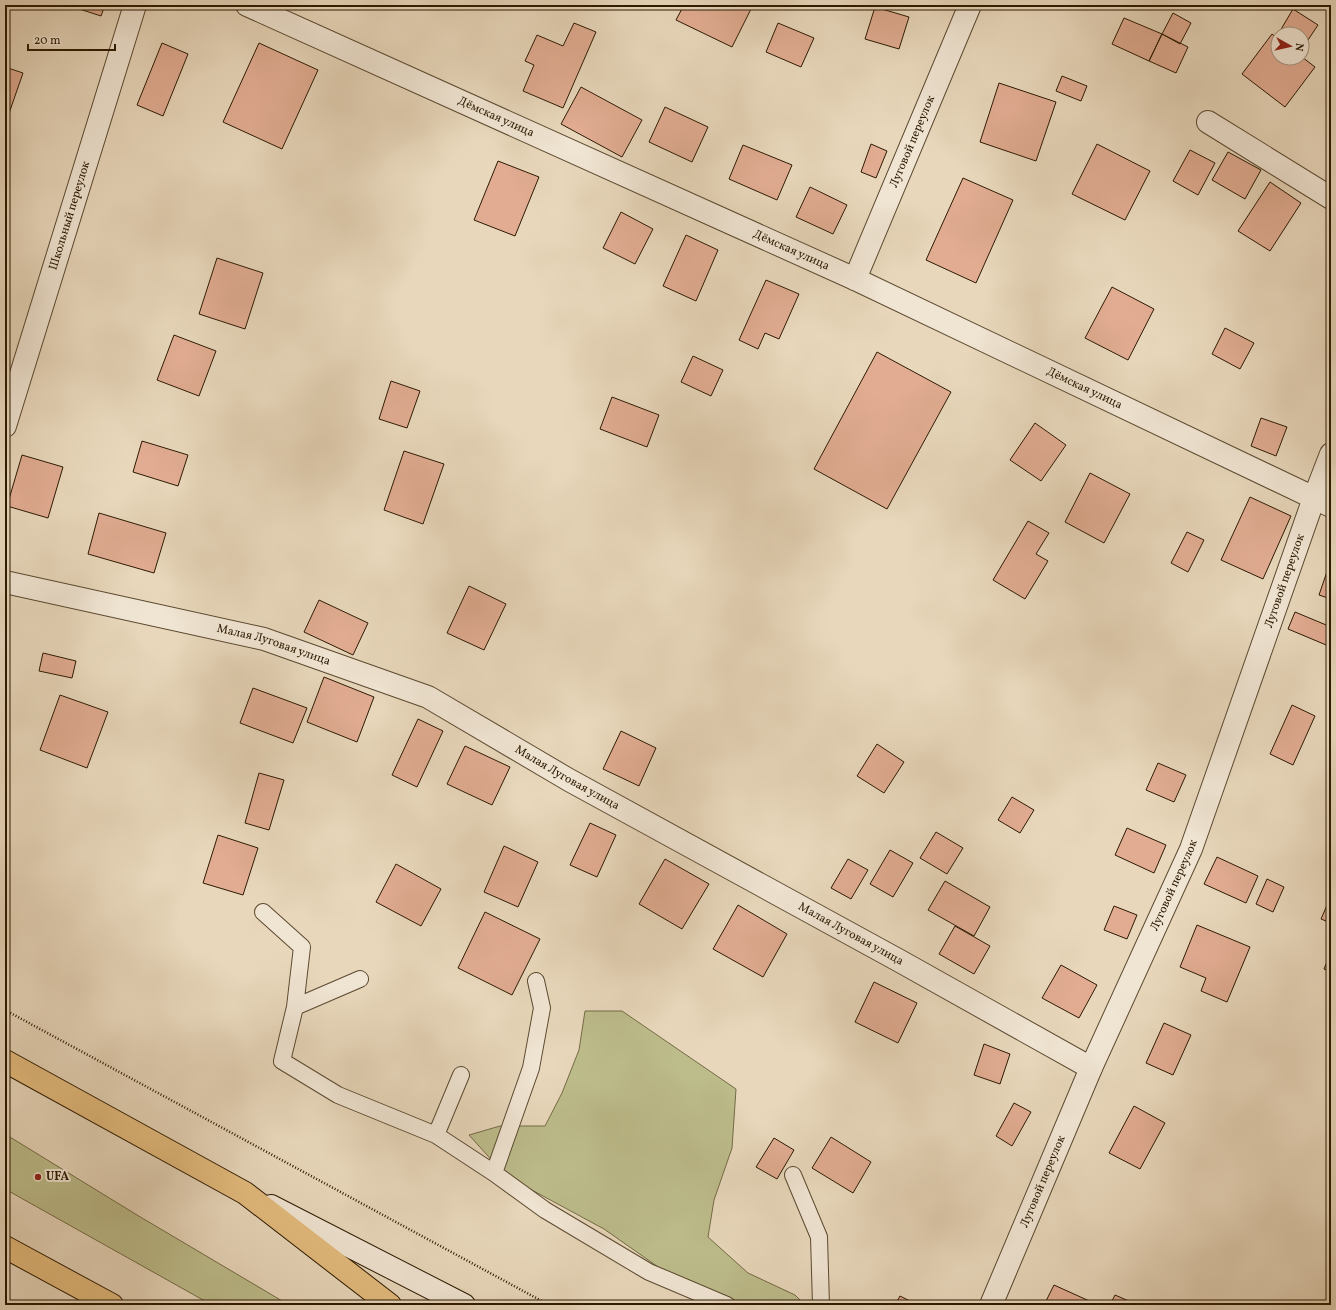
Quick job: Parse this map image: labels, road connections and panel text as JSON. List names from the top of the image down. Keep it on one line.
{"streets":{"street":["Дёмская улица","Луговой переулок","Школьный переулок","Малая Луговая улица"]},"crossings":[["Дёмская улица","Луговой переулок"],["Луговой переулок","Малая Луговая улица"]],"places":["UFA"],"scale_bar":"20 m","north":"right"}
